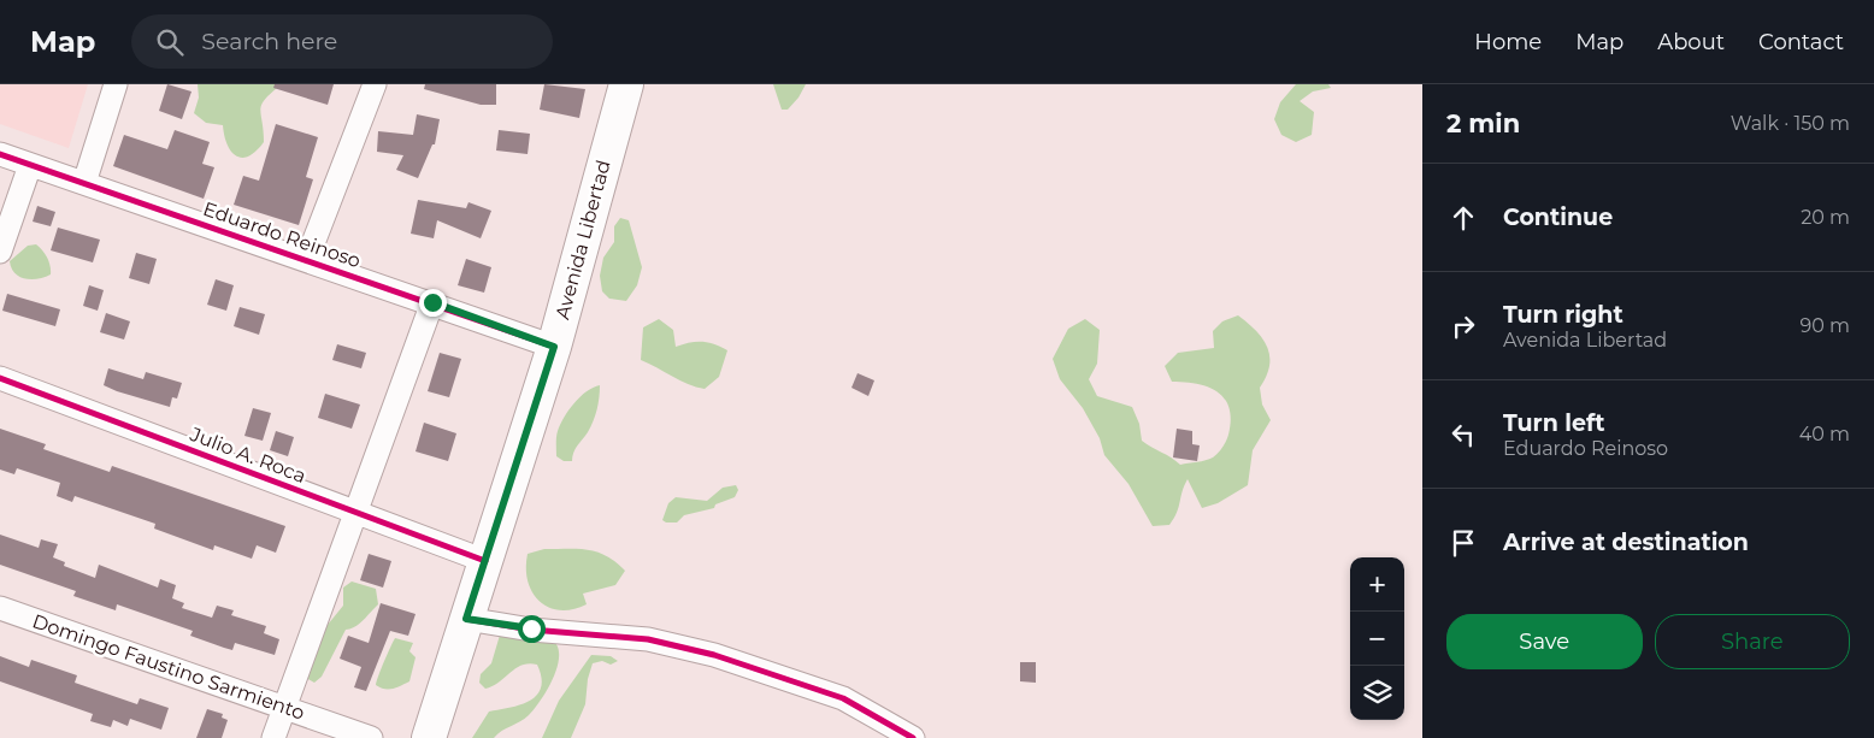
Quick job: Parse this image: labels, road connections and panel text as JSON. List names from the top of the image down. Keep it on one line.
{"streets":{"main road":["Avenida Libertad"],"street":["Eduardo Reinoso","Julio A. Roca","Domingo Faustino Sarmiento"]},"crossings":[["Eduardo Reinoso","Avenida Libertad"],["Avenida Libertad","Julio A. Roca"]],"page":{"header":"Map","search":"Search here","nav":["Home","Map","About","Contact"],"heading":["2 min","Walk · 150 m"],"list":[["Continue","20 m"],["Turn right","Avenida Libertad","90 m"],["Turn left","Eduardo Reinoso","40 m"],"Arrive at destination"],"map_buttons":["+","−"],"buttons":["Save","Share"]}}
